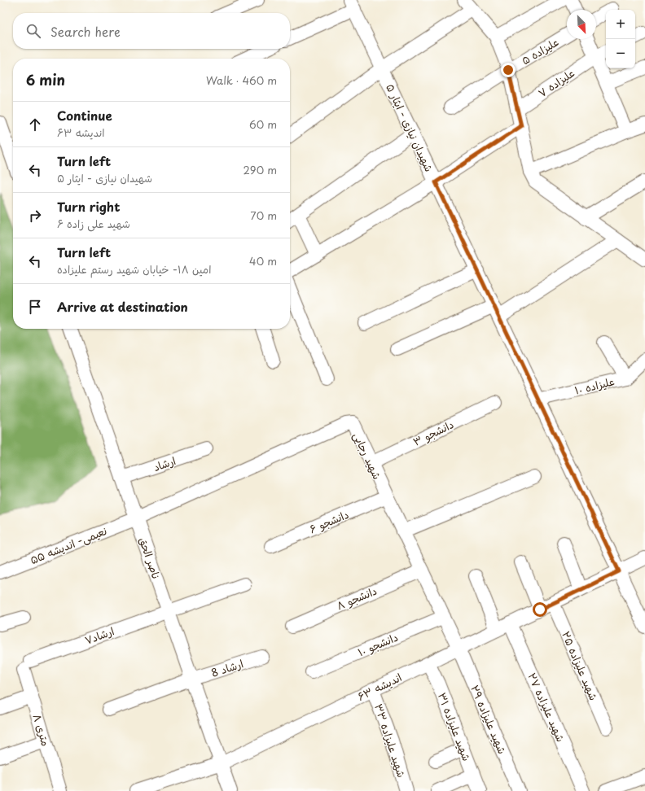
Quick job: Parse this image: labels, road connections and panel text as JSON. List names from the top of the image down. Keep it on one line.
{"streets":{"street":["علیزاده ۵","علیزاده ۷","شهیدان نیازی - ایثار ۵","علیزاده ۱۰","دانشجو ۳","شهید رجایی","ارشاد","دانشجو ۶","نعیمی- اندیشه ۵۵","ناصر الحق","دانشجو ۸","ارشاد۷","دانشجو ۱۰","شهید علیزاده ۲۵","ارشاد 8","اندیشه ۶۳","شهید علیزاده ۲۷","شهید علیزاده ۲۹","شهید علیزاده ۳۱","۸ متری","شهید علیزاده ۳۳"]},"crossings":[["شهیدان نیازی - ایثار ۵","علیزاده ۱۰"],["شهیدان نیازی - ایثار ۵","اندیشه ۶۳"],["دانشجو ۳","شهید رجایی"],["شهید رجایی","دانشجو ۶"],["شهید رجایی","نعیمی- اندیشه ۵۵"],["شهید رجایی","ناصر الحق"],["شهید رجایی","دانشجو ۸"],["شهید رجایی","دانشجو ۱۰"],["شهید رجایی","اندیشه ۶۳"],["شهید رجایی","شهید علیزاده ۲۹"],["ارشاد","ناصر الحق"],["نعیمی- اندیشه ۵۵","ناصر الحق"],["ناصر الحق","ارشاد۷"],["ناصر الحق","ارشاد 8"],["ناصر الحق","اندیشه ۶۳"],["ارشاد۷","۸ متری"],["شهید علیزاده ۲۵","اندیشه ۶۳"],["اندیشه ۶۳","شهید علیزاده ۲۷"],["اندیشه ۶۳","شهید علیزاده ۲۹"],["اندیشه ۶۳","شهید علیزاده ۳۱"],["اندیشه ۶۳","شهید علیزاده ۳۳"]],"north":"bottom right","page":{"map_buttons":["+","−"],"search":"Search here","heading":["6 min","Walk · 460 m"],"list":[["Continue","اندیشه ۶۳","60 m"],["Turn left","شهیدان نیازی - ایثار ۵","290 m"],["Turn right","شهید علی زاده ۶","70 m"],["Turn left","امین ۱۸- خيابان شهيد رستم عليزاده","40 m"],"Arrive at destination"]}}
